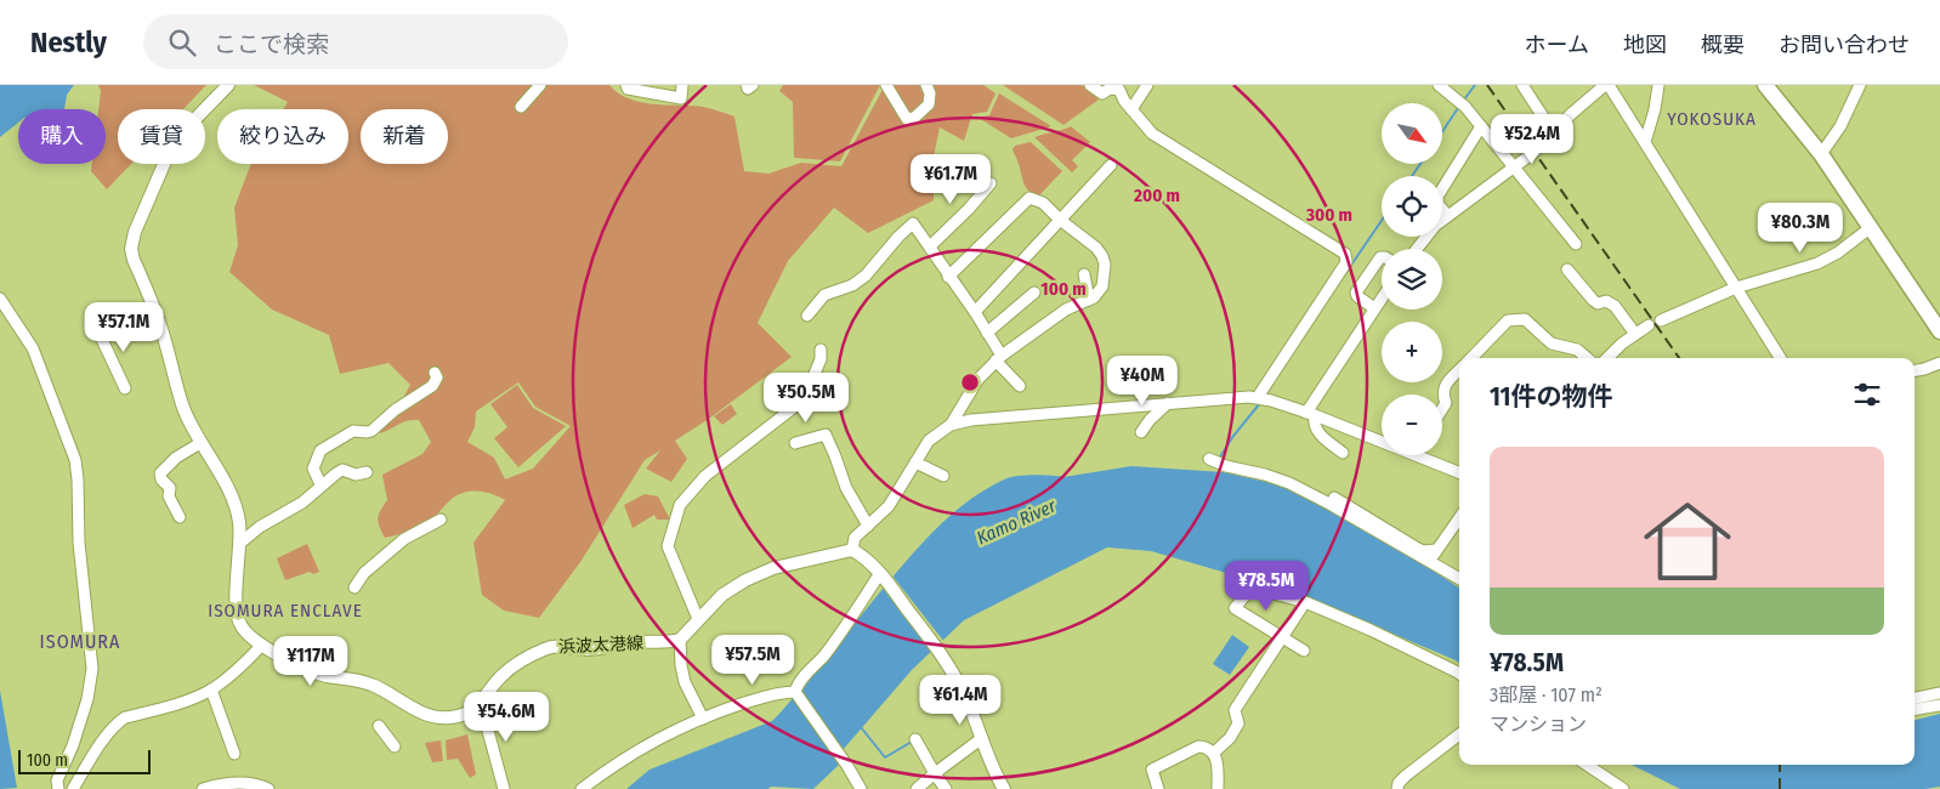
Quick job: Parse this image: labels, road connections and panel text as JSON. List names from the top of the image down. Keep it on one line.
{"streets":{"main road":["浜波太港線"]},"districts":["YOKOSUKA","ISOMURA ENCLAVE","ISOMURA"],"water":["Kamo River"],"scale_bar":"100 m","north":"bottom right","page":{"header":"Nestly","search":"ここで検索","nav":["ホーム","地図","概要","お問い合わせ"],"map_buttons":["+","−"],"chip":["購入","賃貸","絞り込み","新着"],"price":["¥52.4M","¥61.7M","¥80.3M","¥57.1M","¥40M","¥50.5M","¥78.5M","¥57.5M","¥117M","¥61.4M","¥54.6M"],"heading":"11件の物件","list":[{"name":"¥78.5M","note":"3部屋 · 107 m² · マンション"}],"scale":"100 m"},"rings":["200 m","300 m","100 m"]}
